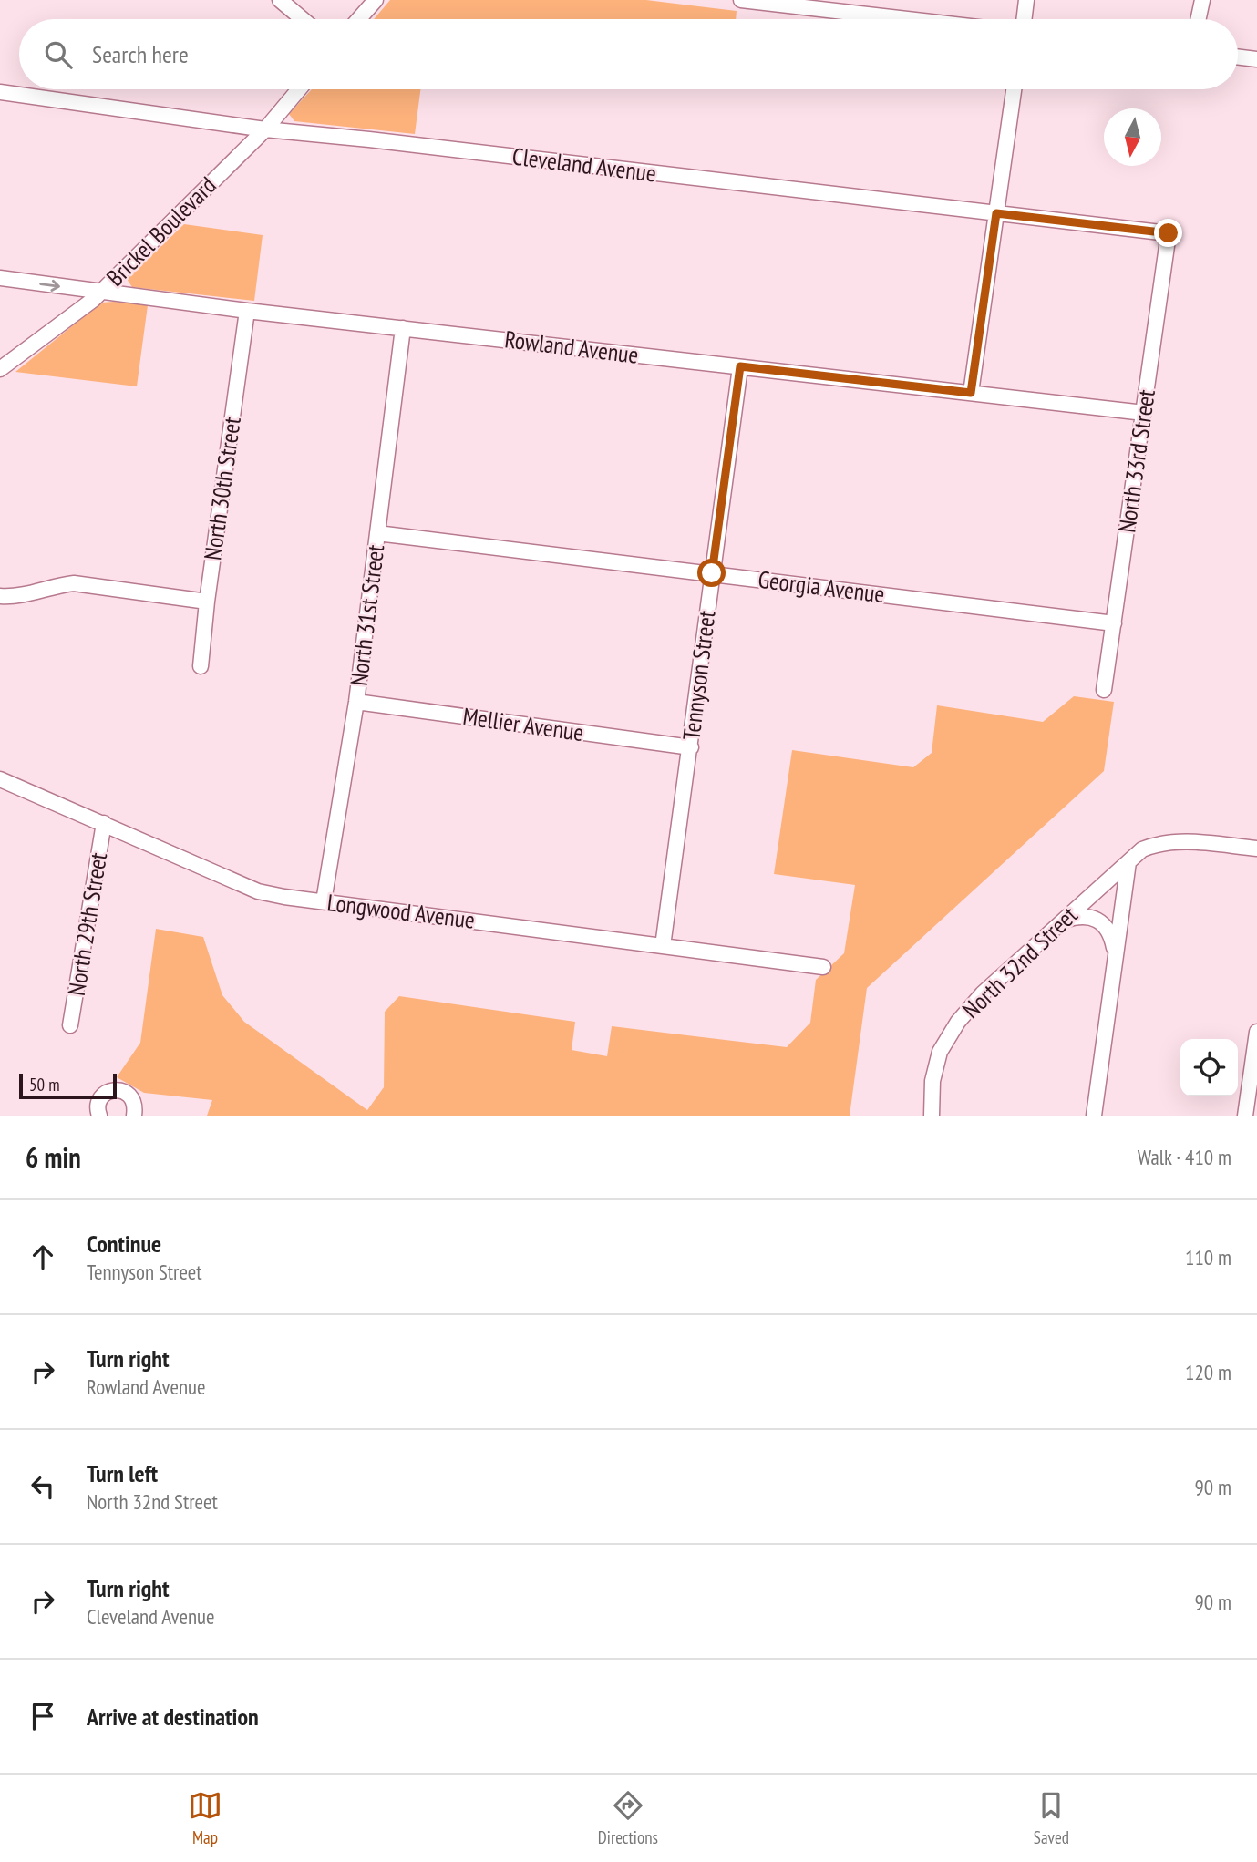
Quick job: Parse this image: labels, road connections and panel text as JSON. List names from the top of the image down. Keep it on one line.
{"streets":{"street":["Cleveland Avenue","Brickel Boulevard","Rowland Avenue","North 33rd Street","North 30th Street","Georgia Avenue","North 31st Street","Tennyson Street","Mellier Avenue","Longwood Avenue","North 29th Street","North 32nd Street"]},"crossings":[["Cleveland Avenue","Brickel Boulevard"],["Cleveland Avenue","North 33rd Street"],["Brickel Boulevard","Rowland Avenue"],["Rowland Avenue","North 33rd Street"],["Rowland Avenue","North 30th Street"],["Rowland Avenue","North 31st Street"],["Rowland Avenue","Tennyson Street"],["North 33rd Street","Georgia Avenue"],["Georgia Avenue","North 31st Street"],["Georgia Avenue","Tennyson Street"],["North 31st Street","Mellier Avenue"],["North 31st Street","Longwood Avenue"],["Tennyson Street","Mellier Avenue"],["Tennyson Street","Longwood Avenue"],["Longwood Avenue","North 29th Street"]],"scale_bar":"50 m","north":"bottom","page":{"search":"Search here","scale":"50 m","heading":["6 min","Walk · 410 m"],"list":[["Continue","Tennyson Street","110 m"],["Turn right","Rowland Avenue","120 m"],["Turn left","North 32nd Street","90 m"],["Turn right","Cleveland Avenue","90 m"],"Arrive at destination"],"nav":["Map","Directions","Saved"]}}
